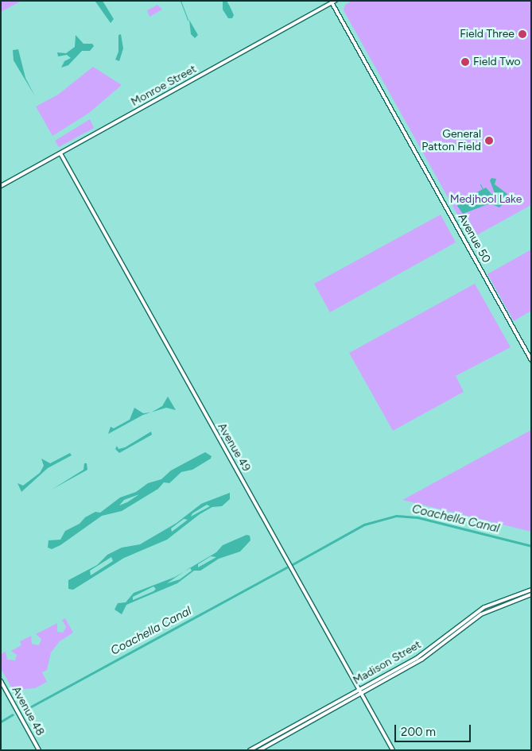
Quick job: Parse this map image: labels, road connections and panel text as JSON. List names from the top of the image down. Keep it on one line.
{"streets":{"main road":["Monroe Street","Avenue 50","Avenue 49","Madison Street","Avenue 48"]},"crossings":[["Monroe Street","Avenue 50"],["Monroe Street","Avenue 49"],["Avenue 49","Madison Street"]],"water":["Coachella Canal"],"parks":["Medjhool Lake"],"places":["Field Three","Field Two","General Patton Field"],"scale_bar":"200 m"}
